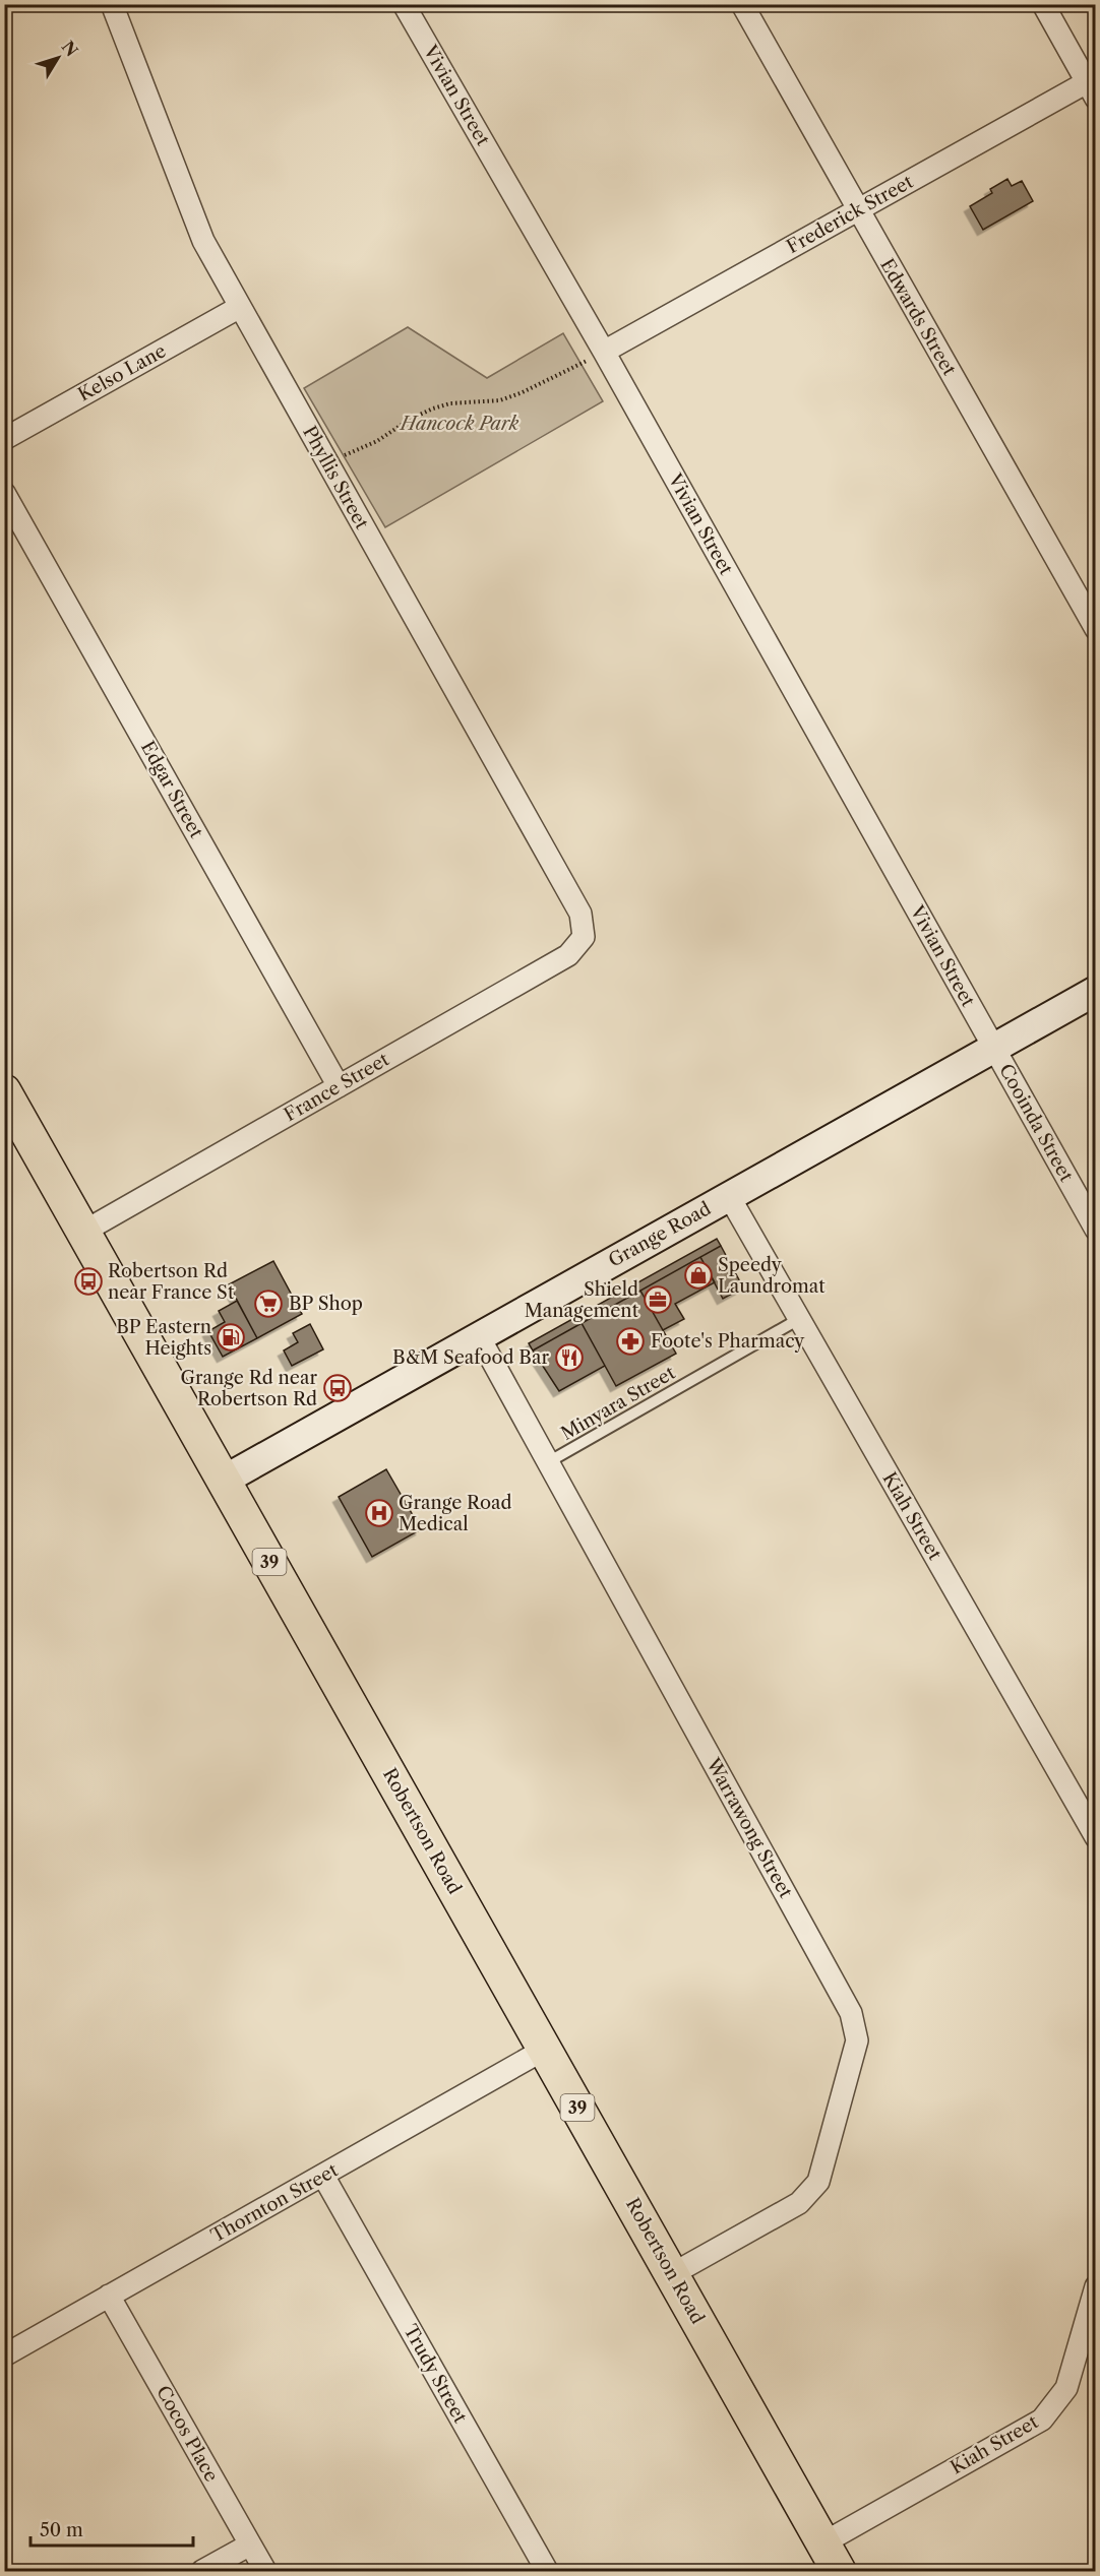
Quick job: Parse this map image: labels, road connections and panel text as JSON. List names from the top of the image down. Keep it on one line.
{"streets":{"main road":["Grange Road","39","Robertson Road"],"street":["Vivian Street","Frederick Street","Edwards Street","Kelso Lane","Phyllis Street","Edgar Street","France Street","Cooinda Street","Kiah Street","Warrawong Street","Thornton Street","Trudy Street","Cocos Place"],"lane":["Minyara Street"]},"crossings":[["Vivian Street","Frederick Street"],["Vivian Street","Cooinda Street"],["Vivian Street","Grange Road"],["Frederick Street","Edwards Street"],["Kelso Lane","Phyllis Street"],["Phyllis Street","France Street"],["Edgar Street","France Street"],["France Street","Robertson Road"],["Cooinda Street","Grange Road"],["Grange Road","Kiah Street"],["Grange Road","Warrawong Street"],["Grange Road","Robertson Road"],["Minyara Street","Kiah Street"],["Minyara Street","Warrawong Street"],["Kiah Street","Robertson Road"],["Warrawong Street","Robertson Road"],["Robertson Road","Thornton Street"],["Thornton Street","Trudy Street"],["Thornton Street","Cocos Place"]],"parks":["Hancock Park"],"places":{"shop":["Speedy Laundromat"],"bus stop":["Robertson Rd near France St","Grange Rd near Robertson Rd"],"office":["Shield Management"],"supermarket":["BP Shop"],"fuel station":["BP Eastern Heights"],"pharmacy":["Foote's Pharmacy"],"restaurant":["B&M Seafood Bar"],"hospital":["Grange Road Medical"]},"scale_bar":"50 m","north":"top right"}
